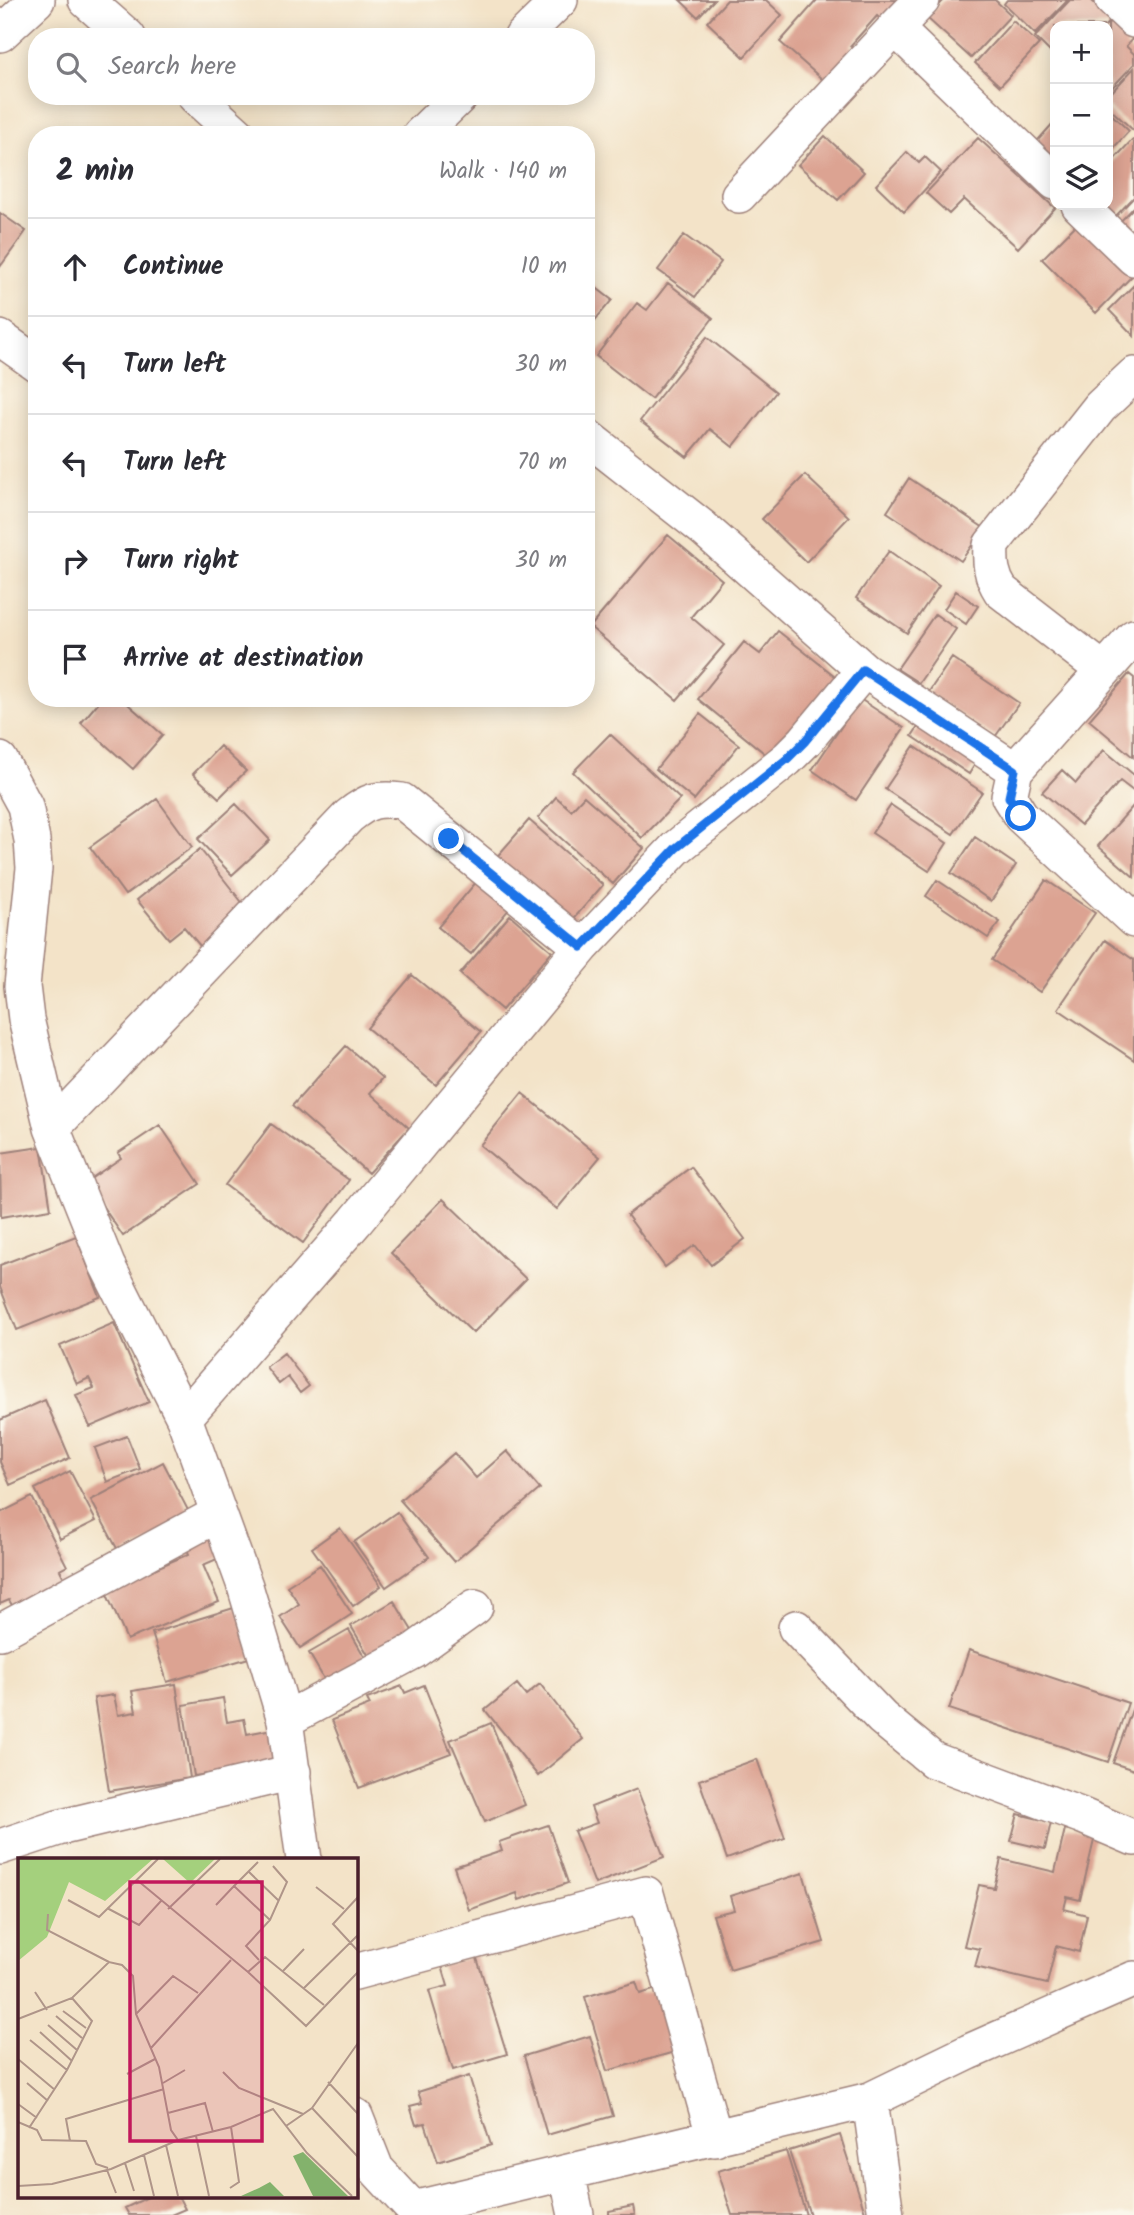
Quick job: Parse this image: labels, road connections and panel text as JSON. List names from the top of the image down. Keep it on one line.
{"page":{"map_buttons":["+","−"],"search":"Search here","heading":["2 min","Walk · 140 m"],"list":[["Continue","10 m"],["Turn left","30 m"],["Turn left","70 m"],["Turn right","30 m"],"Arrive at destination"]}}
